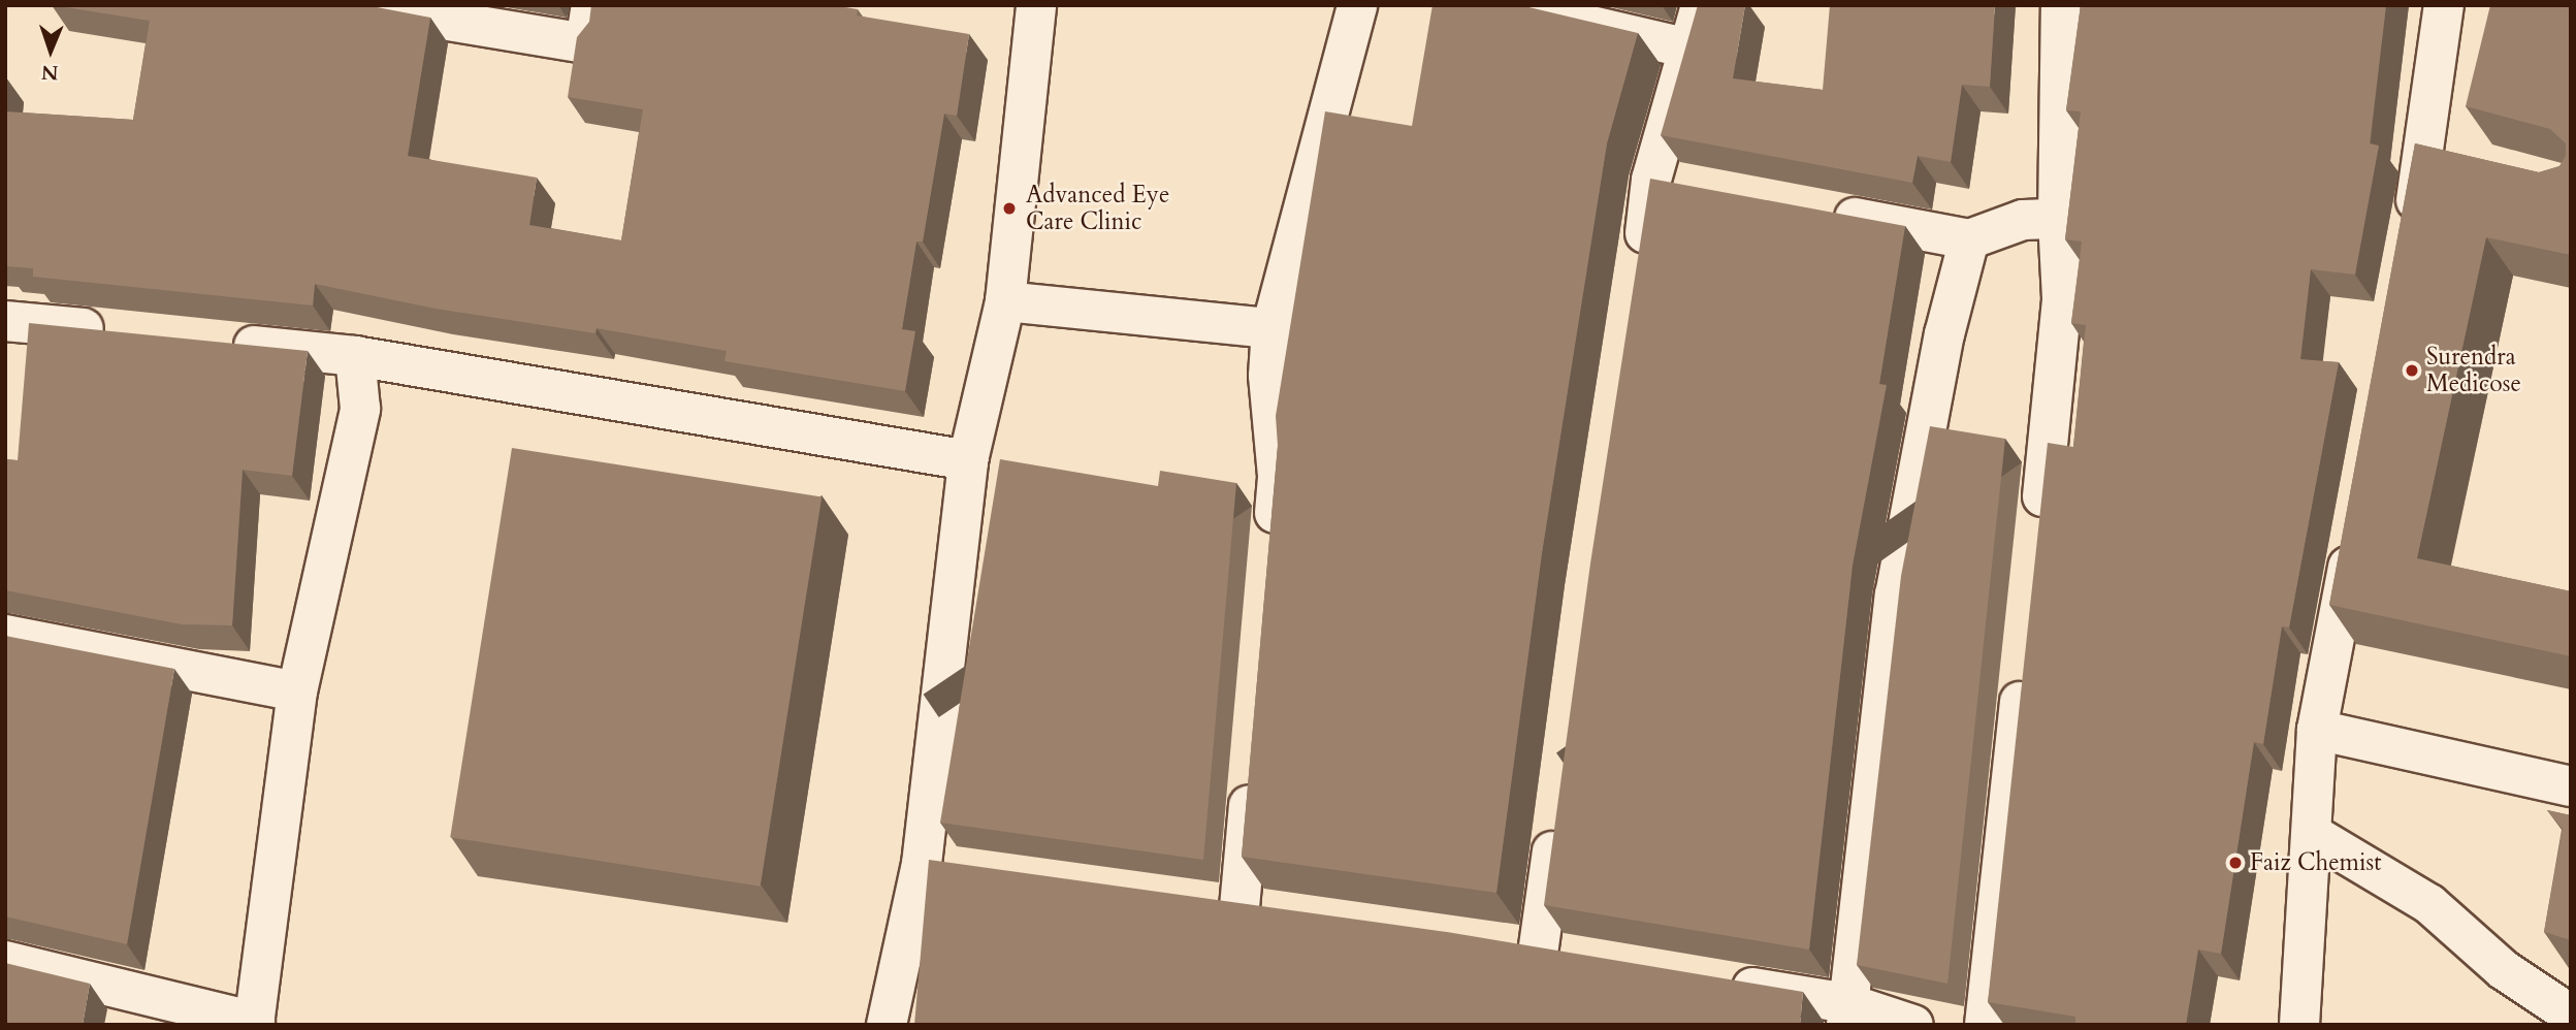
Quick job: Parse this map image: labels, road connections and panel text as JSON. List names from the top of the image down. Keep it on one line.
{"places":["Advanced Eye Care Clinic","Surendra Medicose","Faiz Chemist"],"north":"bottom"}
